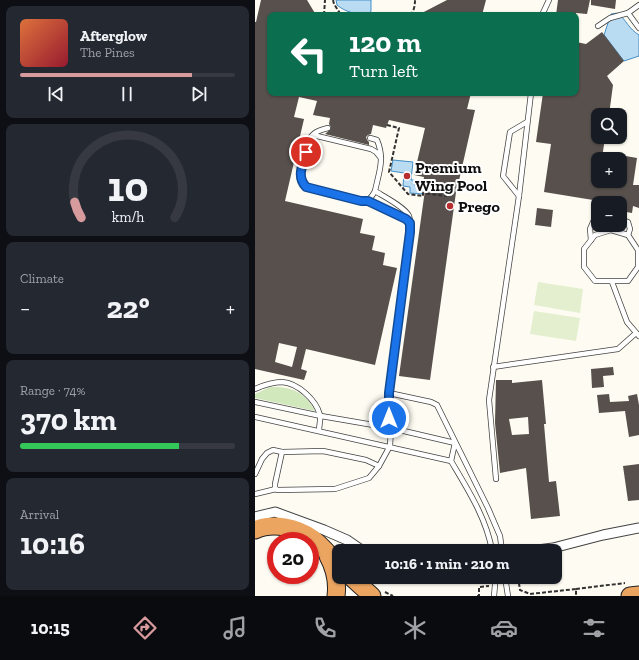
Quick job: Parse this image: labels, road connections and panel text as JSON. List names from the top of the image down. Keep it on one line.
{"places":["Premium Wing Pool","Prego"],"page":{"turn":["120 m","Turn left"],"song":["Afterglow","The Pines"],"map_buttons":["+","−"],"tile":["Climate",["Range · 74%","370 km"],["Arrival","10:16"]],"heat":["−","22°","+"],"limit":"20","trip":"10:16 · 1 min · 210 m","tabs":"10:15","gauge":["10","km/h"]}}
